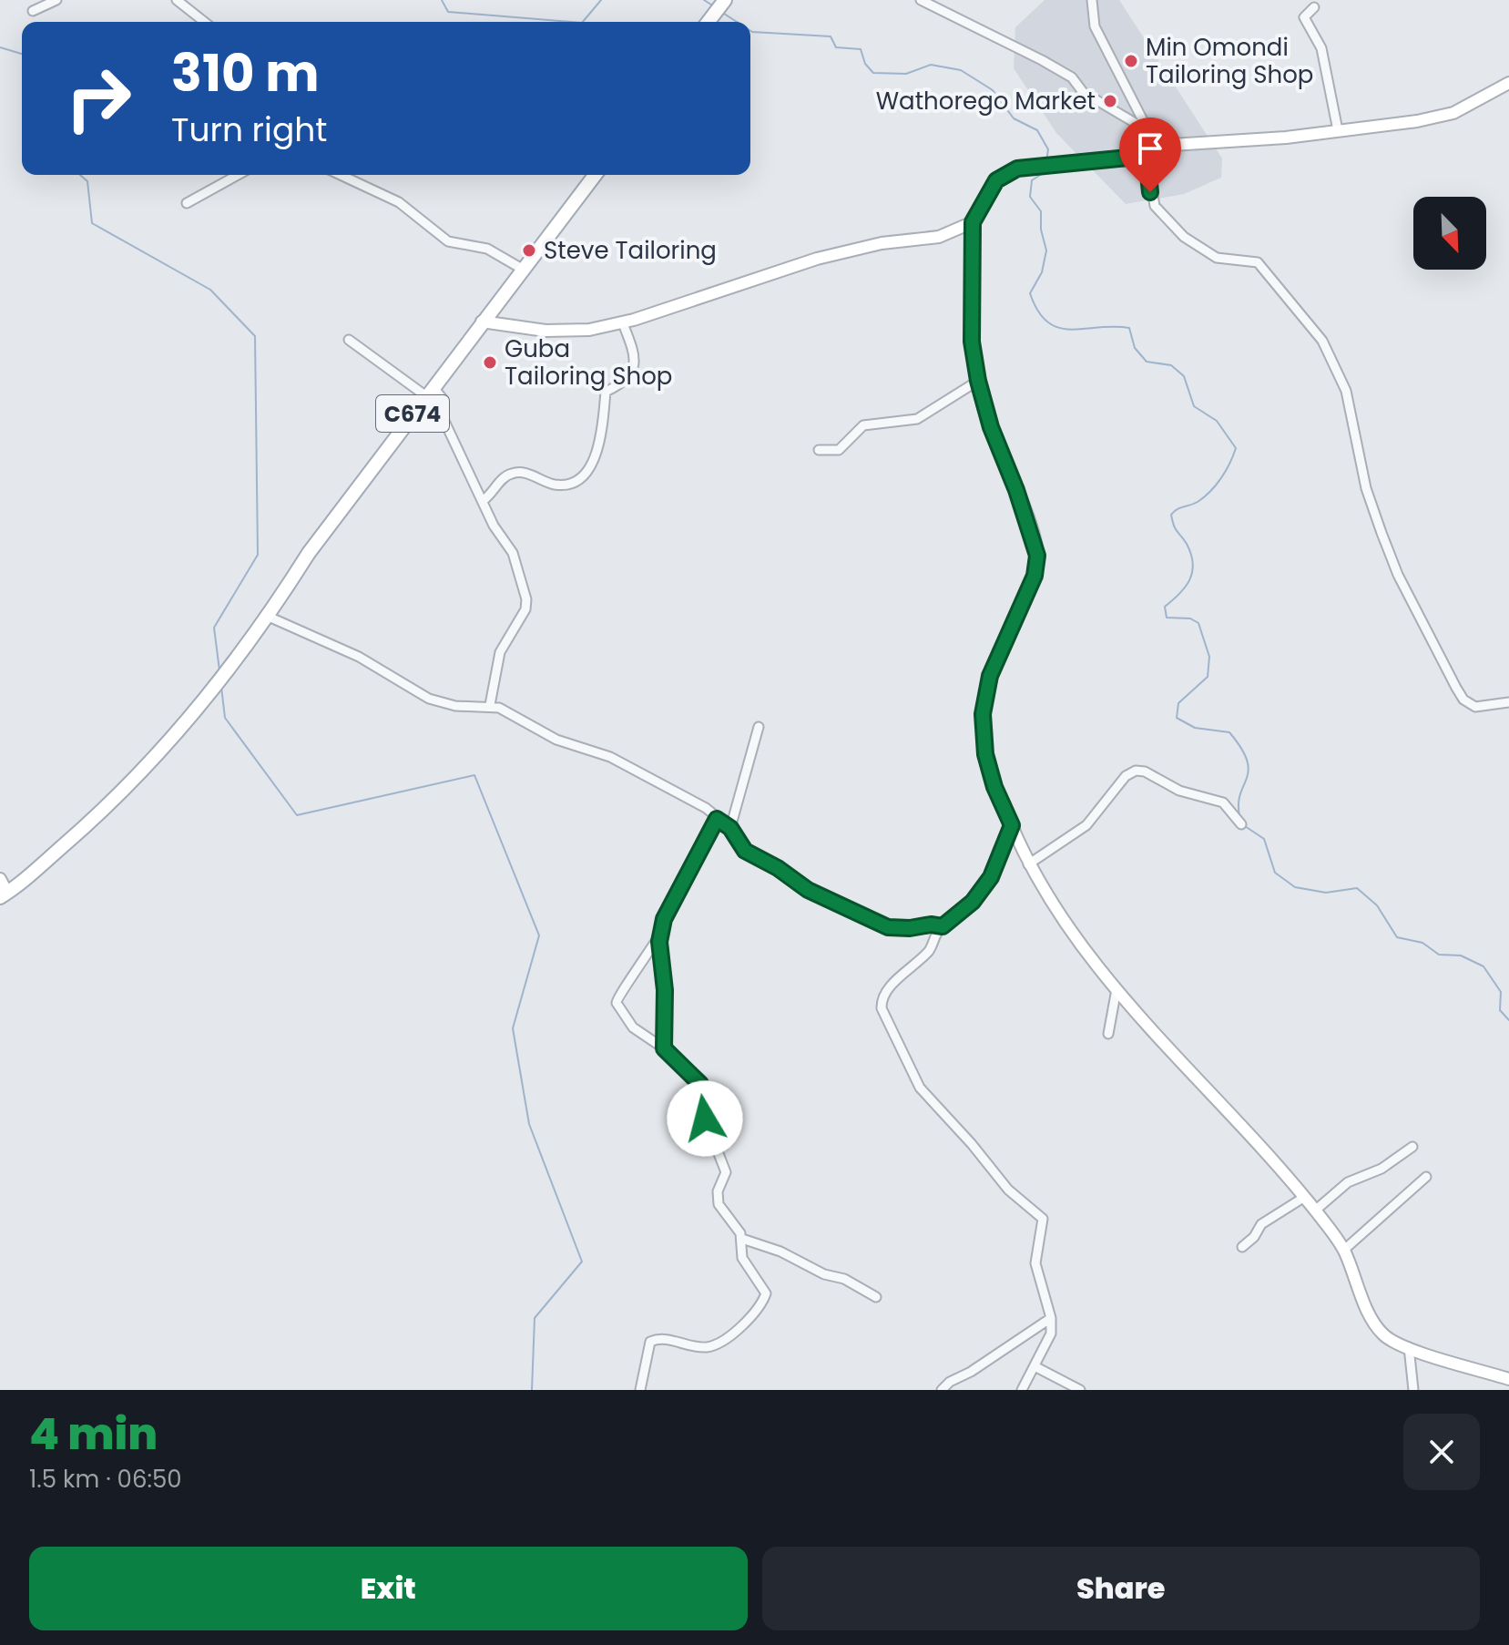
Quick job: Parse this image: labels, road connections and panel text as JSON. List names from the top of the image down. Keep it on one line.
{"streets":{"main road":["C674"]},"places":["Min Omondi Tailoring Shop","Wathorego Market","Steve Tailoring","Guba Tailoring Shop"],"north":"bottom right","page":{"turn":["310 m","Turn right"],"heading":["4 min","1.5 km · 06:50"],"buttons":["Exit","Share"]}}
